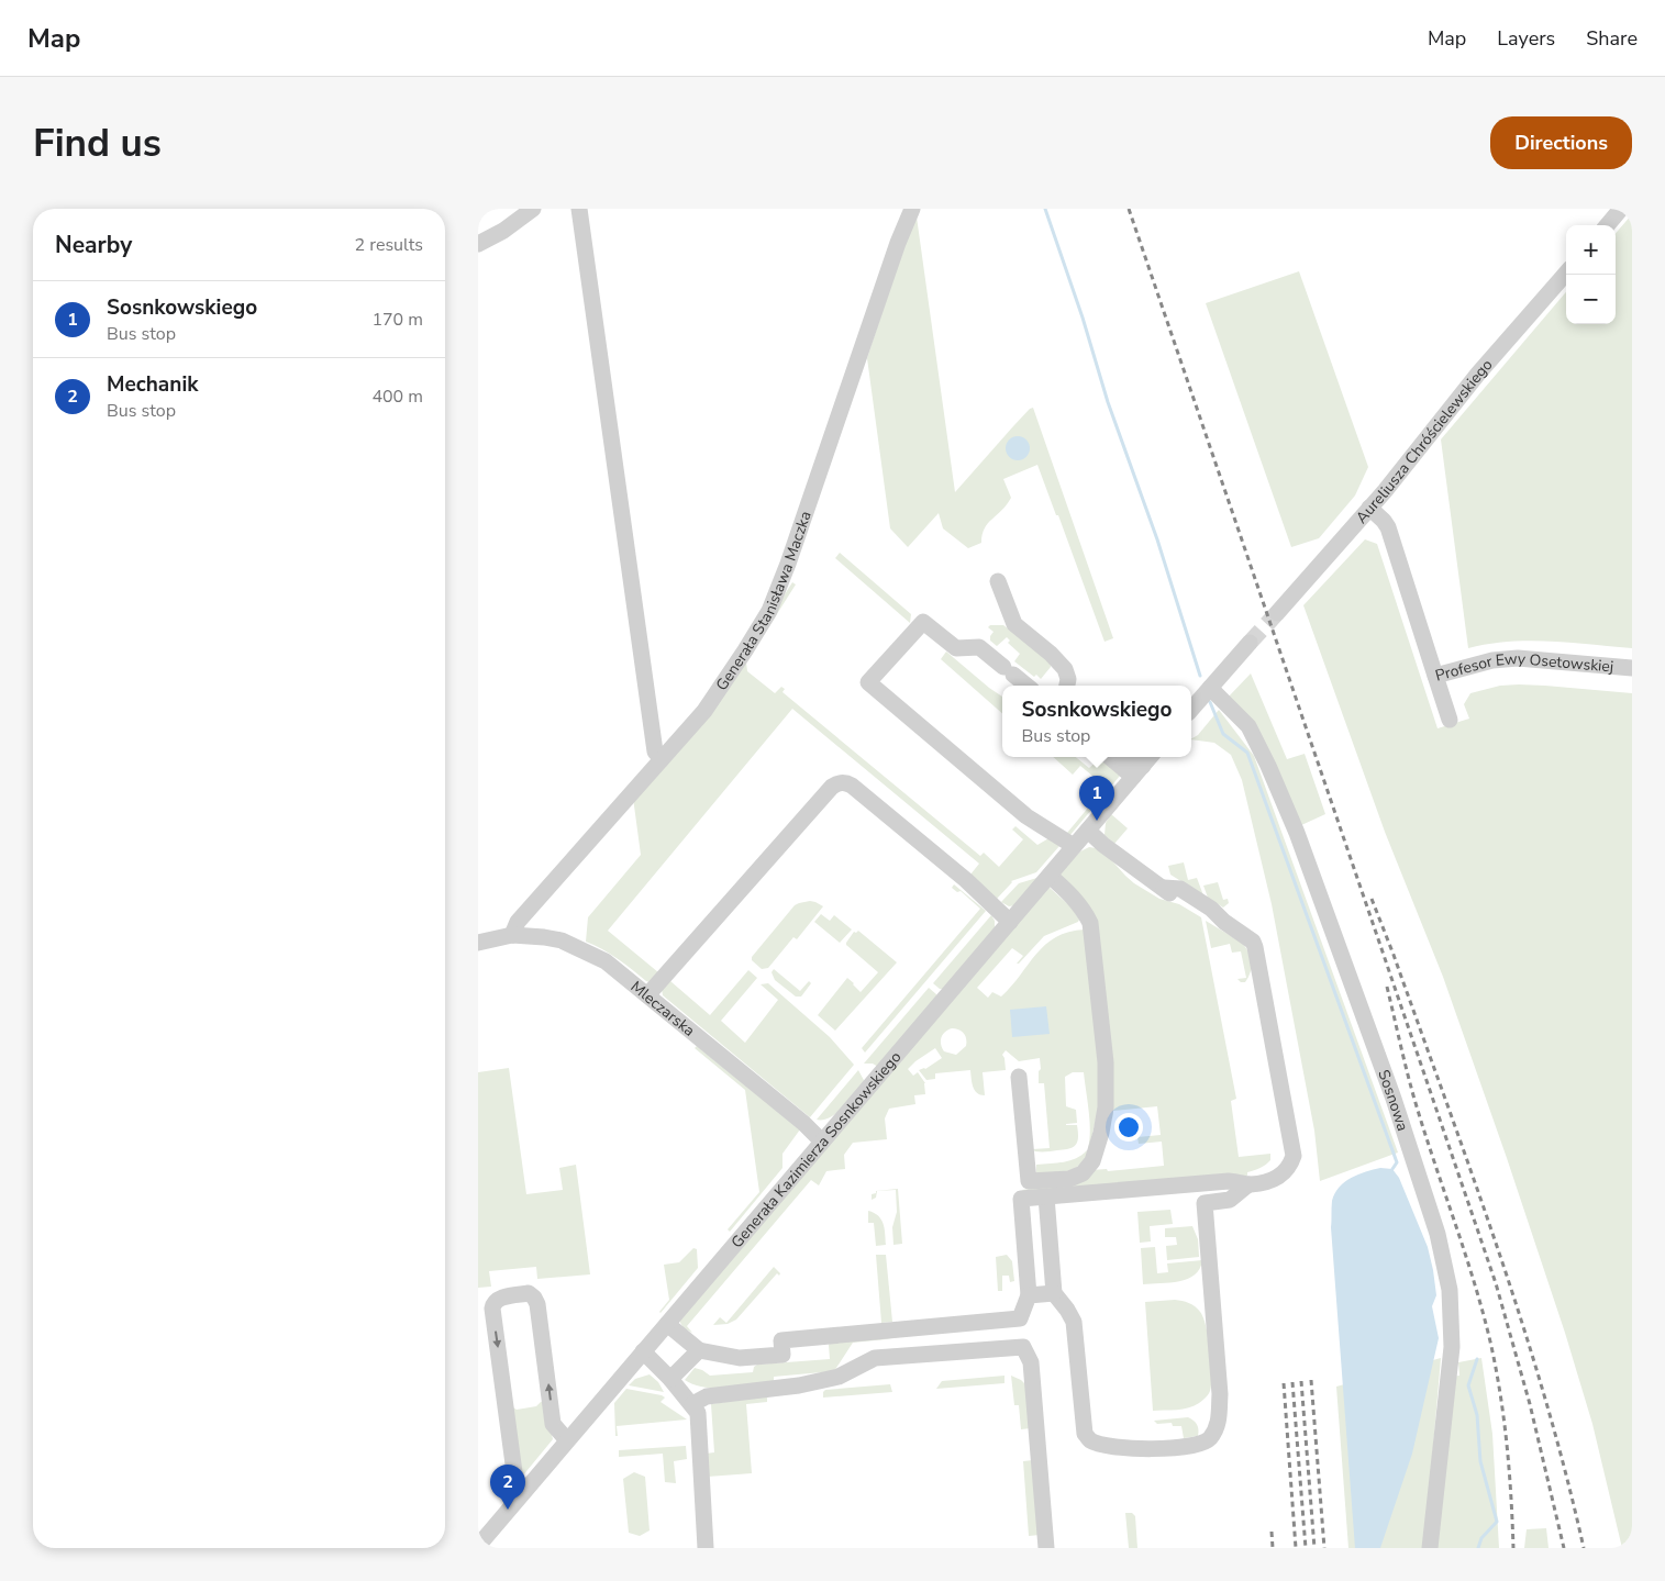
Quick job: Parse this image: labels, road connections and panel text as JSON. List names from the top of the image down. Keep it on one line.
{"streets":{"street":["Aureliusza Chróścielewskiego","Generała Stanisława Maczka","Profesor Ewy Osetowskiej","Mleczarska","Sosnowa","Generała Kazimierza Sosnkowskiego"]},"crossings":[["Aureliusza Chróścielewskiego","Profesor Ewy Osetowskiej"],["Generała Stanisława Maczka","Mleczarska"],["Mleczarska","Generała Kazimierza Sosnkowskiego"]],"page":{"header":"Map","nav":["Map","Layers","Share"],"buttons":"Directions","title":"Find us","heading":["Nearby","2 results"],"map_buttons":["+","−"],"list":[{"mark":"1","name":"Sosnkowskiego","note":"Bus stop","value":"170 m"},{"mark":"2","name":"Mechanik","note":"Bus stop","value":"400 m"}],"popup":["Sosnkowskiego","Bus stop"],"pins":["1","2"]}}
